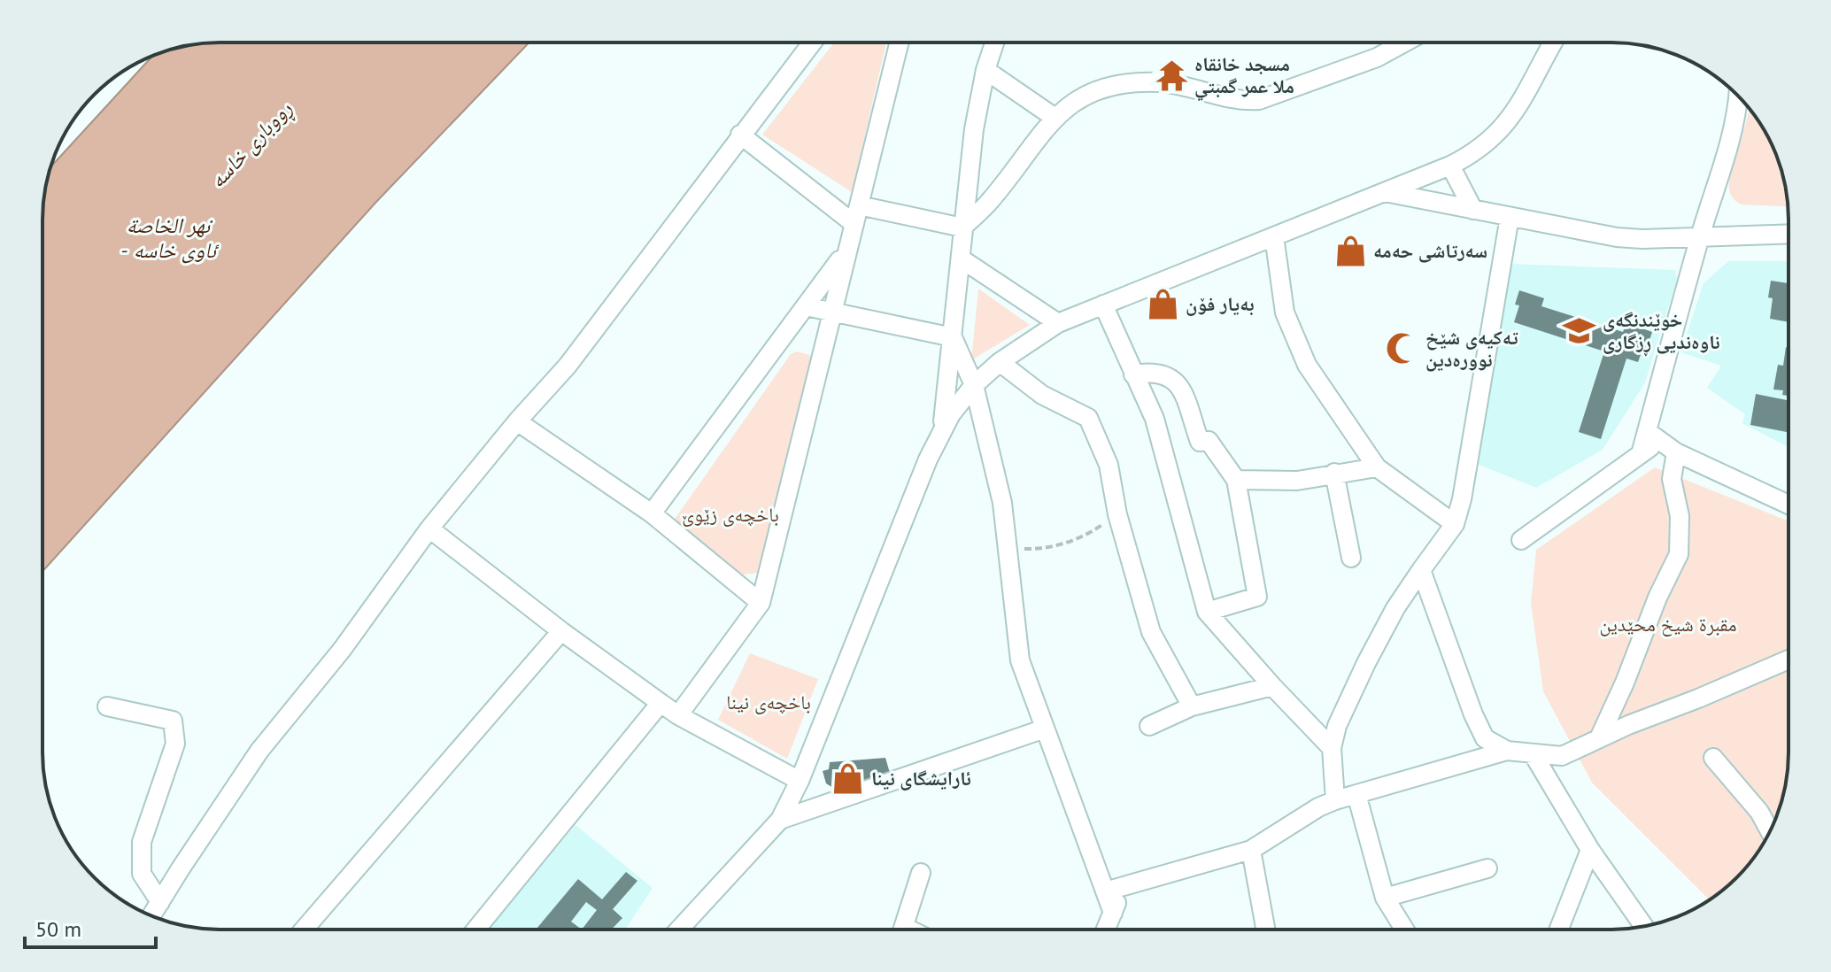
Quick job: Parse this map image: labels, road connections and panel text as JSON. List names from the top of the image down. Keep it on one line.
{"water":["ڕووباری خاسە","نهر الخاصة - ئاوی خاسە"],"parks":["باخچەی زێوێ","مقبرة شيخ محێدین","باخچەی نینا"],"places":{"temple":["مسجد خانقاه ملا عمر گمبتي"],"shop":["سەرتاشی حەمە","بەیار فۆن","ئارایشگای نینا"],"school or university":["خوێندنگەی ناوەندیی ڕزگاری"],"mosque":["تەکیەی شێخ نوورەدین"]},"scale_bar":"50 m"}
